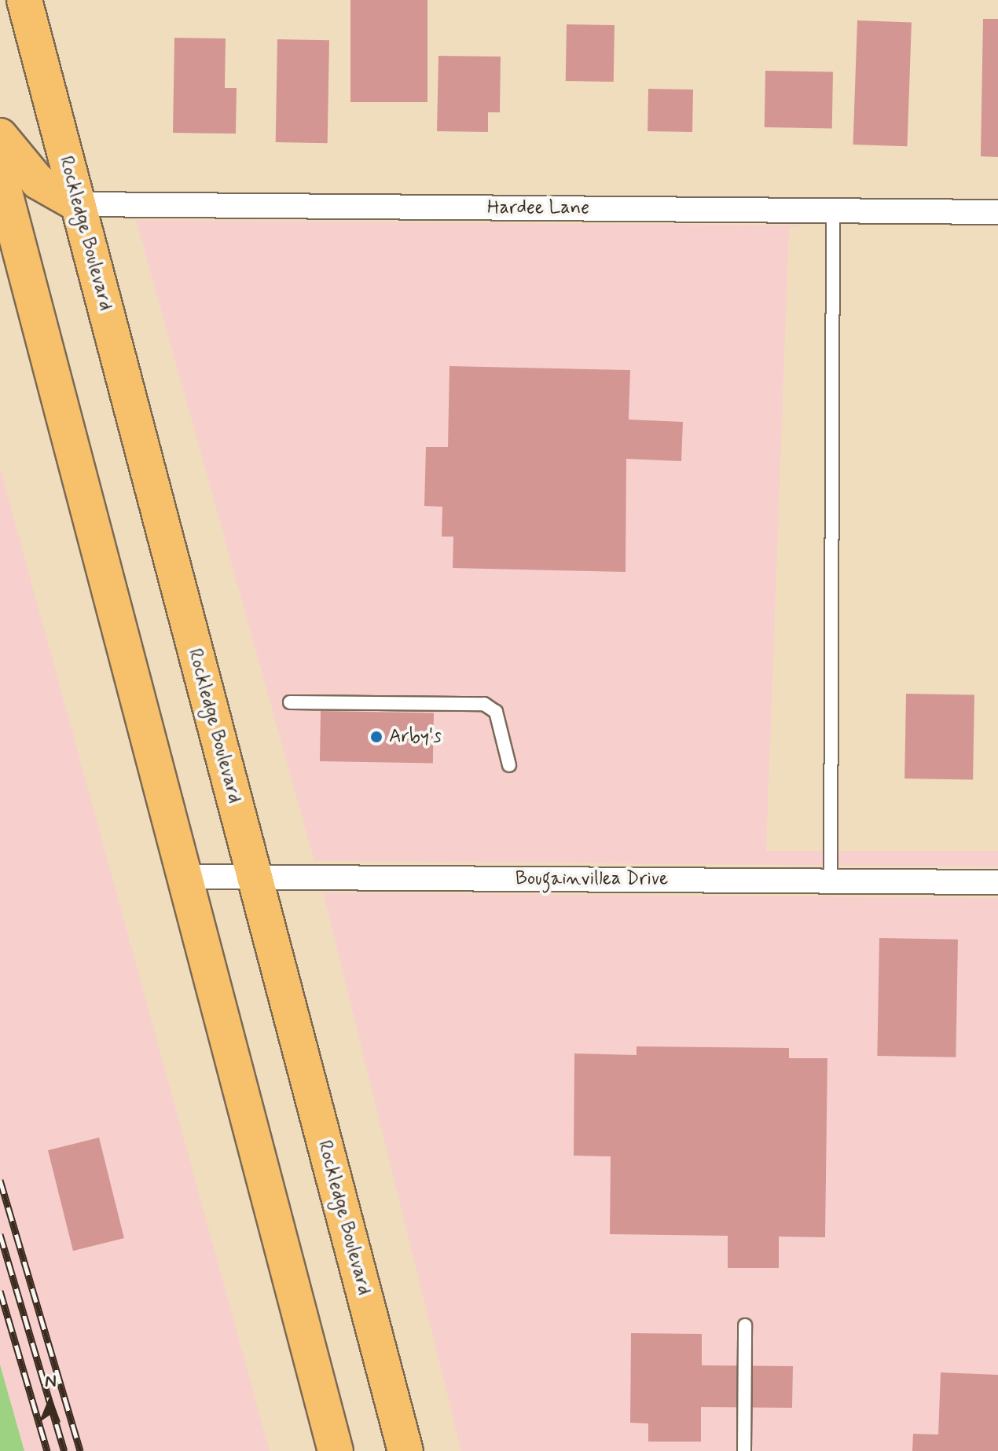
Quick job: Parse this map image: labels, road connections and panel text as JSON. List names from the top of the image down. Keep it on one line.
{"streets":{"main road":["Rockledge Boulevard"],"street":["Hardee Lane","Bougainvillea Drive"]},"crossings":[["Hardee Lane","Rockledge Boulevard"],["Rockledge Boulevard","Bougainvillea Drive"]],"places":["Arby's"],"north":"top"}
